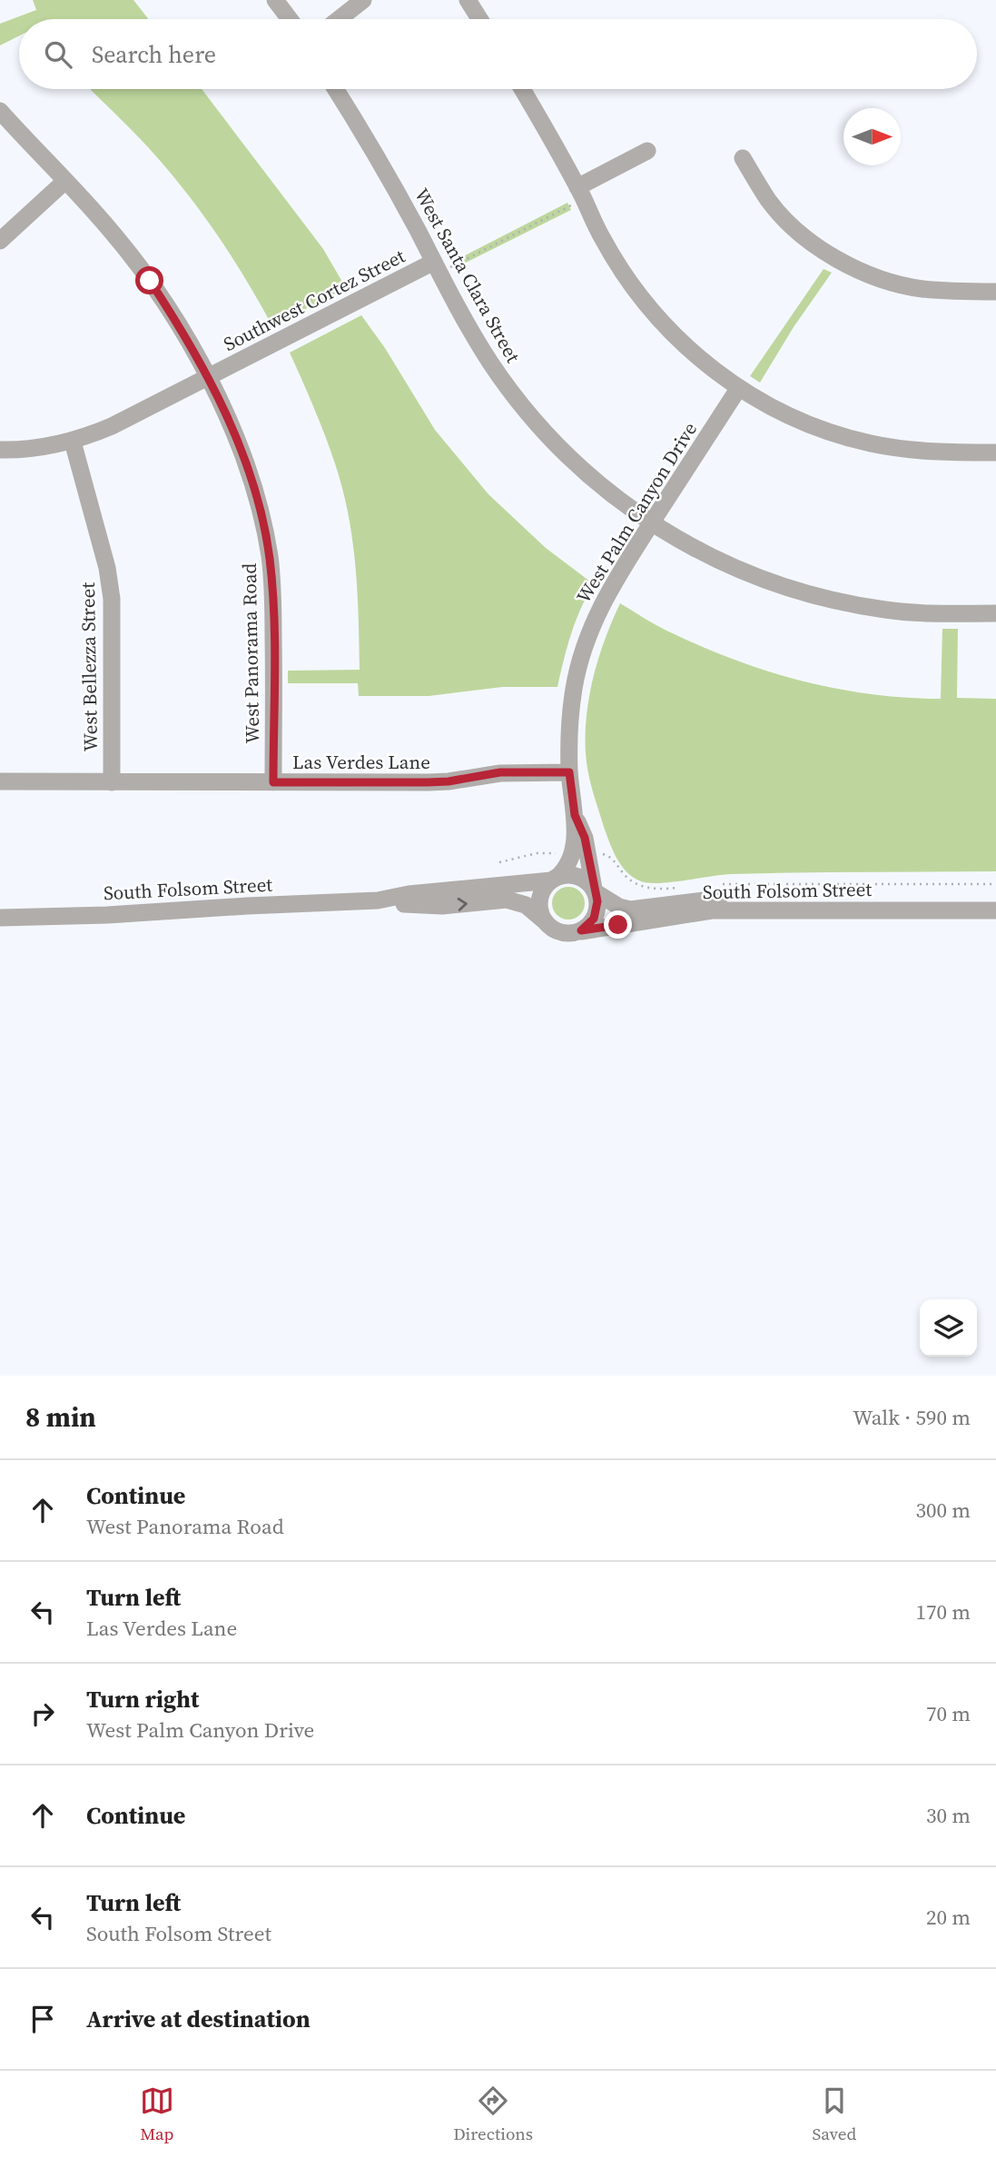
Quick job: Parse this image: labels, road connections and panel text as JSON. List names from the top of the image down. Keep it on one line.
{"streets":{"street":["West Santa Clara Street","Southwest Cortez Street","West Palm Canyon Drive","West Panorama Road","West Bellezza Street","Las Verdes Lane","South Folsom Street"]},"crossings":[["West Santa Clara Street","Southwest Cortez Street"],["West Santa Clara Street","West Palm Canyon Drive"],["Southwest Cortez Street","West Panorama Road"],["Southwest Cortez Street","West Bellezza Street"],["West Palm Canyon Drive","Las Verdes Lane"],["West Palm Canyon Drive","South Folsom Street"],["West Panorama Road","Las Verdes Lane"],["West Bellezza Street","Las Verdes Lane"]],"north":"right","page":{"search":"Search here","heading":["8 min","Walk · 590 m"],"list":[["Continue","West Panorama Road","300 m"],["Turn left","Las Verdes Lane","170 m"],["Turn right","West Palm Canyon Drive","70 m"],["Continue","30 m"],["Turn left","South Folsom Street","20 m"],"Arrive at destination"],"nav":["Map","Directions","Saved"]}}
